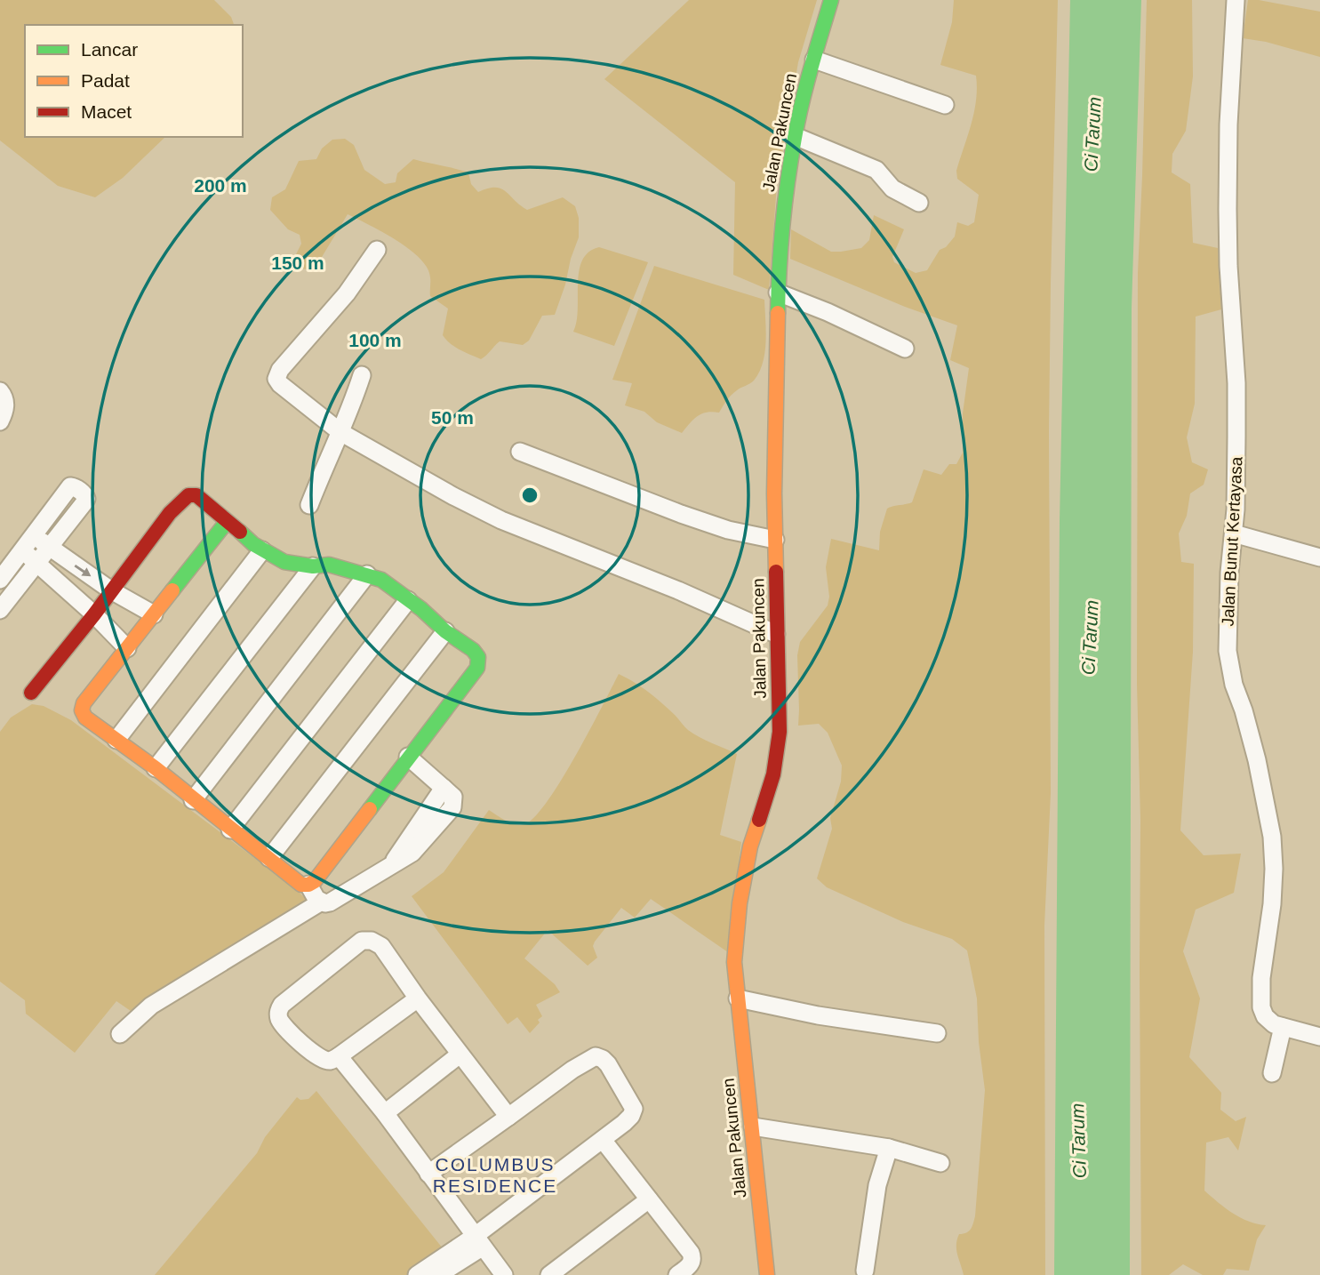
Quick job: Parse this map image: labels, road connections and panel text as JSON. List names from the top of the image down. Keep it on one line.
{"streets":{"street":["Jalan Pakuncen","Jalan Bunut Kertayasa"]},"districts":["COLUMBUS RESIDENCE"],"water":["Ci Tarum"],"legend":["Lancar","Padat","Macet"],"rings":["200 m","150 m","100 m","50 m"]}
